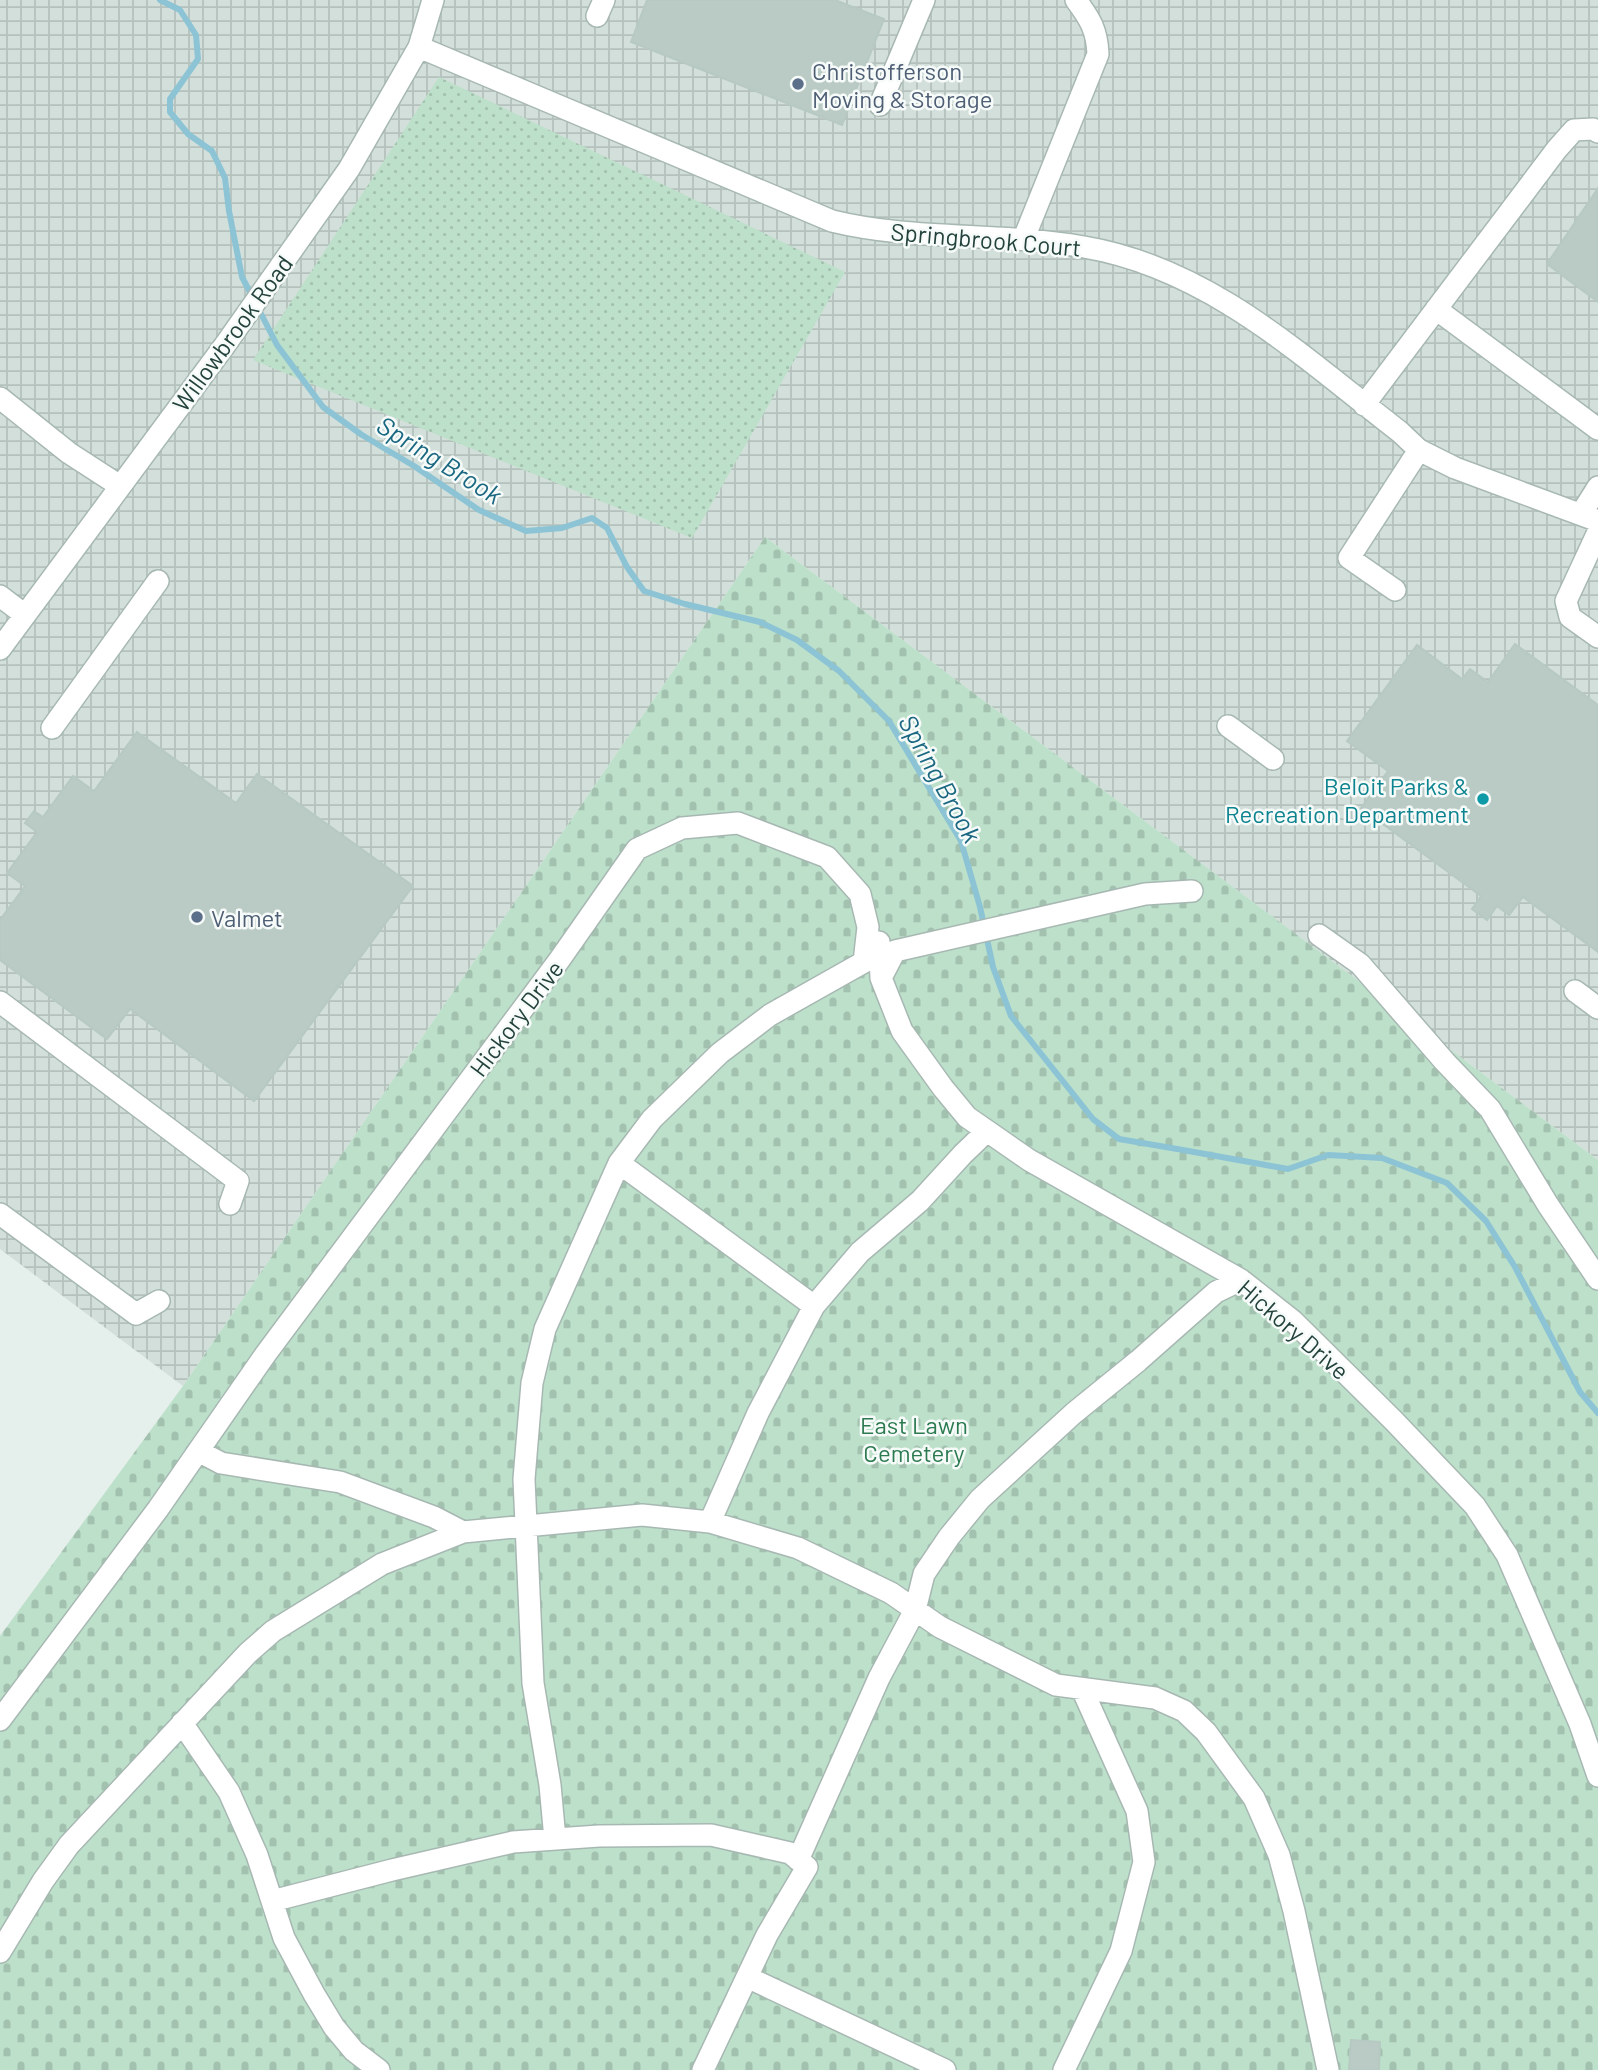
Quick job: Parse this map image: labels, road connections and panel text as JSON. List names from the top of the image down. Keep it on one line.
{"streets":{"street":["Springbrook Court","Willowbrook Road","Hickory Drive"]},"crossings":[["Springbrook Court","Willowbrook Road"]],"water":["Spring Brook"],"parks":["East Lawn Cemetery"],"places":["Christofferson Moving & Storage","Beloit Parks & Recreation Department","Valmet"]}
